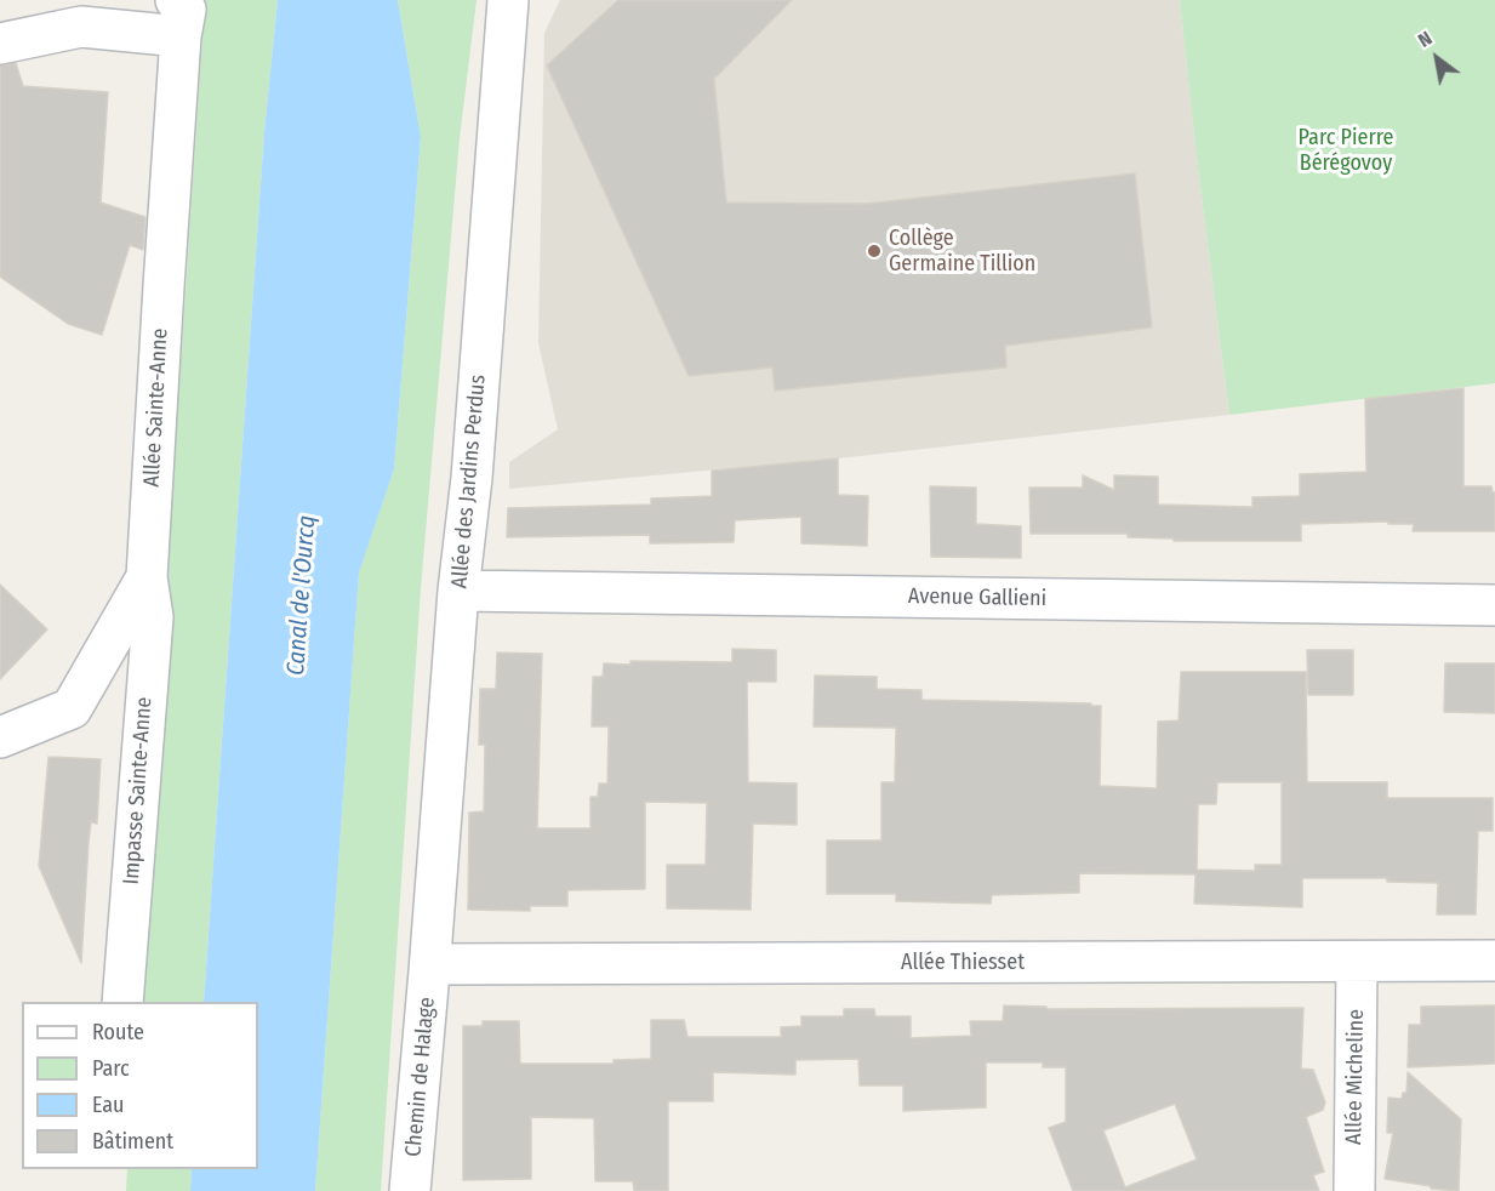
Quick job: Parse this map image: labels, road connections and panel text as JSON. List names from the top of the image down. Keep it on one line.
{"streets":{"street":["Allée Sainte-Anne","Allée des Jardins Perdus","Avenue Gallieni","Impasse Sainte-Anne","Allée Thiesset","Chemin de Halage","Allée Micheline"]},"crossings":[["Allée Sainte-Anne","Impasse Sainte-Anne"],["Allée des Jardins Perdus","Avenue Gallieni"],["Allée des Jardins Perdus","Allée Thiesset"],["Allée des Jardins Perdus","Chemin de Halage"],["Allée Thiesset","Chemin de Halage"],["Allée Thiesset","Allée Micheline"]],"water":["Canal de l'Ourcq"],"parks":["Parc Pierre Bérégovoy"],"places":["Collège Germaine Tillion"],"legend":["Route","Parc","Eau","Bâtiment"],"north":"top left"}
